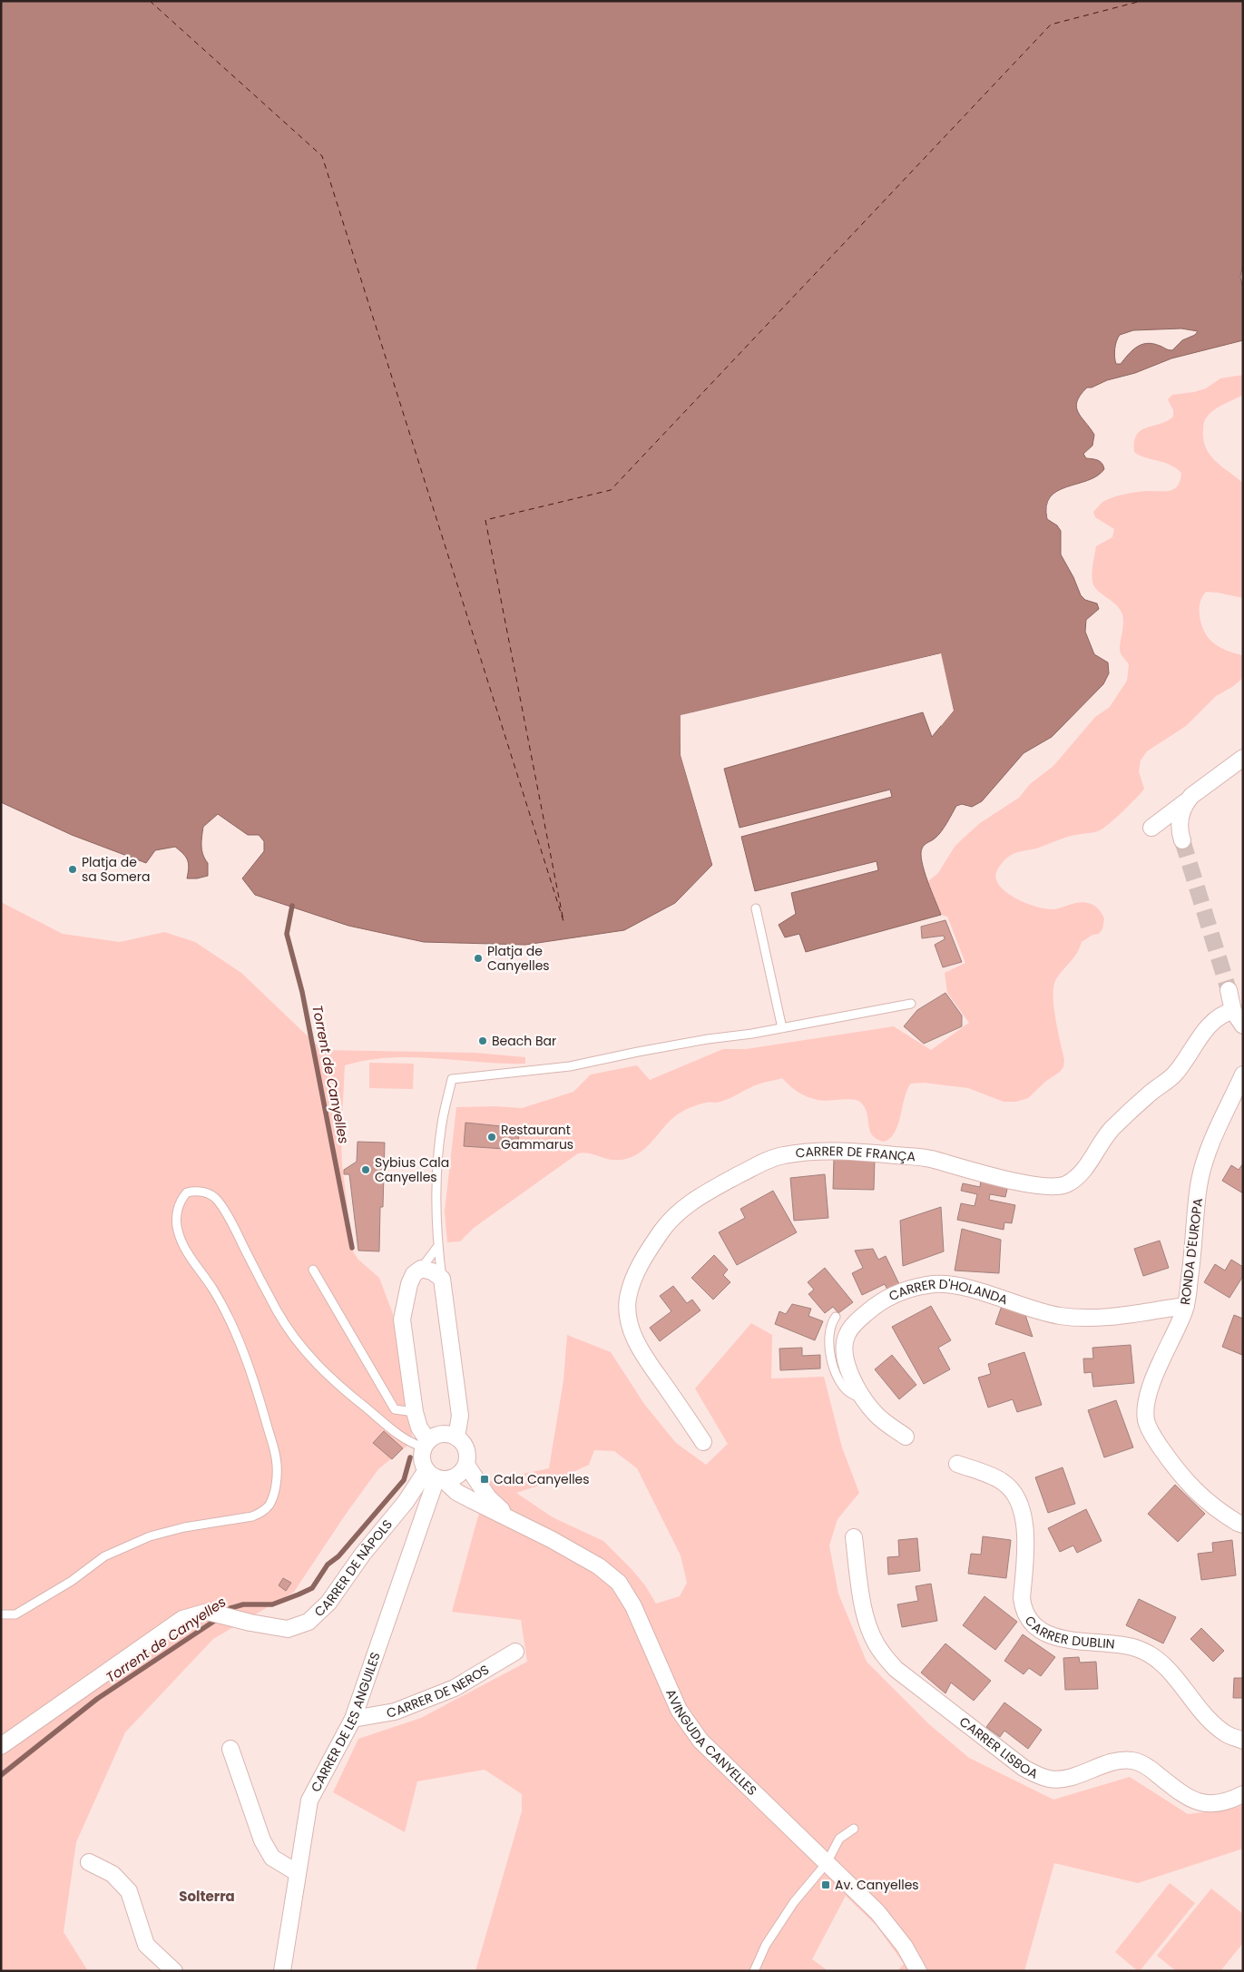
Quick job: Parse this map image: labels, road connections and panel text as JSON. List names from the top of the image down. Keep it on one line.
{"streets":{"street":["CARRER DE FRANÇA","RONDA D'EUROPA","CARRER D'HOLANDA","CARRER DE NÀPOLS","CARRER DUBLIN","CARRER DE NEROS","CARRER DE LES ANGUILES","AVINGUDA CANYELLES","CARRER LISBOA"]},"crossings":[["RONDA D'EUROPA","CARRER D'HOLANDA"],["CARRER DE NÀPOLS","CARRER DE LES ANGUILES"],["CARRER DE NÀPOLS","AVINGUDA CANYELLES"],["CARRER DE NEROS","CARRER DE LES ANGUILES"],["CARRER DE LES ANGUILES","AVINGUDA CANYELLES"]],"districts":["Solterra"],"water":["Torrent de Canyelles"],"places":{"other":["Platja de sa Somera","Platja de Canyelles","Beach Bar","Restaurant Gammarus","Sybius Cala Canyelles"],"transit":["Cala Canyelles","Av. Canyelles"]}}
